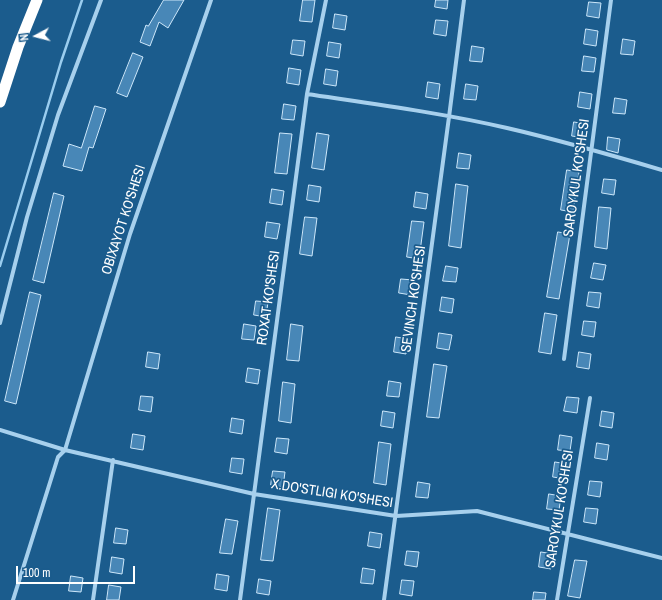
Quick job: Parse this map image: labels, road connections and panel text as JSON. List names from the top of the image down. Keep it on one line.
{"streets":{"street":["SAROYKUL KO'SHESI","OBIXAYOT KO'SHESI","ROXAT KO'SHESI","SEVINCH KO'SHESI","X.DO'STLIGI KO'SHESI"]},"crossings":[["SAROYKUL KO'SHESI","X.DO'STLIGI KO'SHESI"],["OBIXAYOT KO'SHESI","X.DO'STLIGI KO'SHESI"],["ROXAT KO'SHESI","X.DO'STLIGI KO'SHESI"],["SEVINCH KO'SHESI","X.DO'STLIGI KO'SHESI"]],"scale_bar":"100 m","north":"left"}
